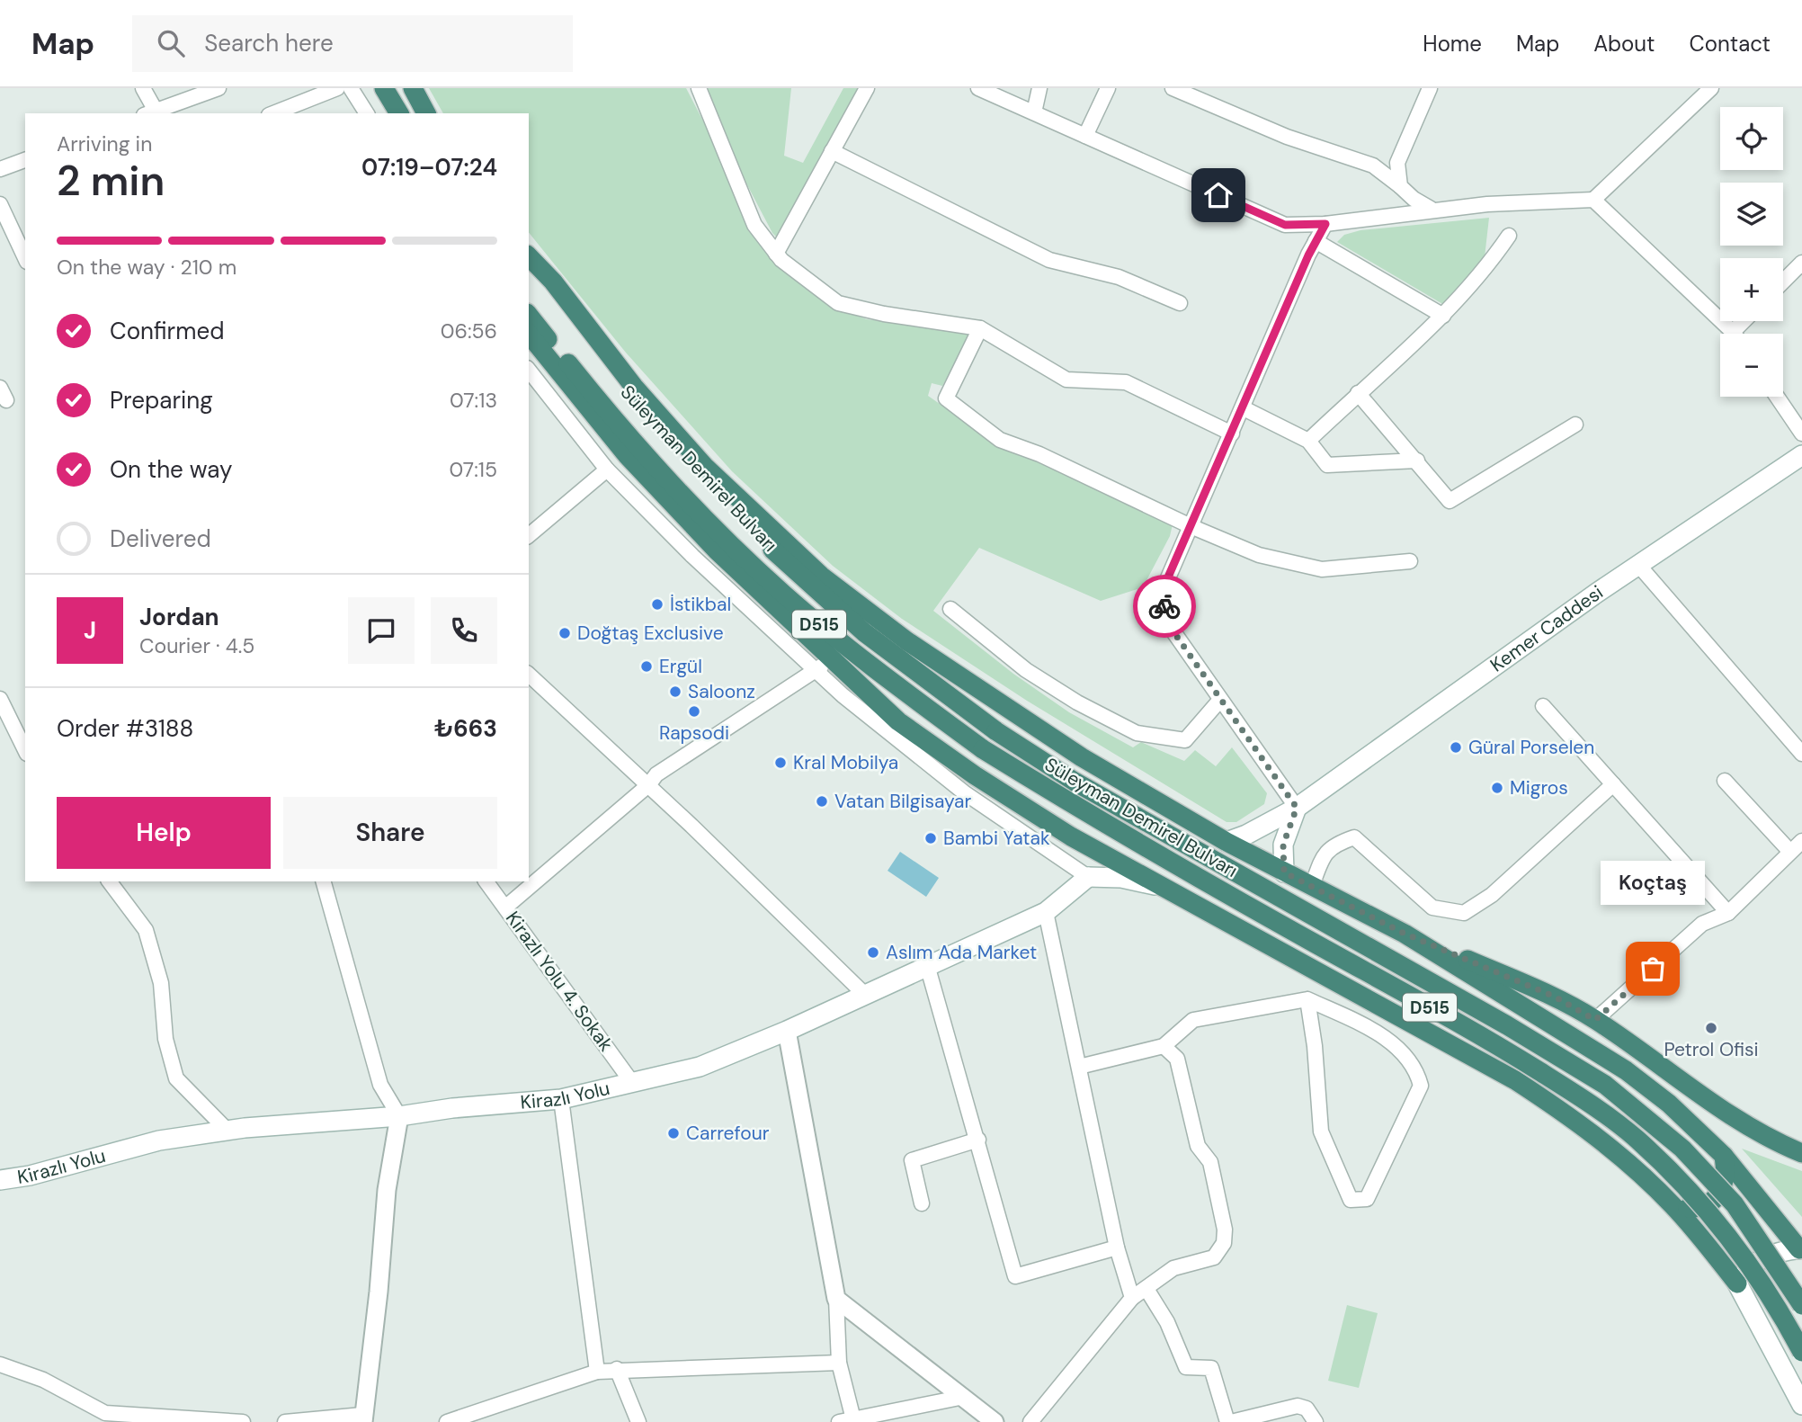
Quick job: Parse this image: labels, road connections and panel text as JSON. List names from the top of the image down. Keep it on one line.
{"streets":{"highway":["Süleyman Demirel Bulvarı","D515"],"main road":["Kemer Caddesi","Kirazlı Yolu"],"street":["Kirazlı Yolu 4. Sokak"]},"crossings":[["Kirazlı Yolu 4. Sokak","Kirazlı Yolu"]],"places":["İstikbal","Doğtaş Exclusive","Ergül","Saloonz","Rapsodi","Güral Porselen","Kral Mobilya","Migros","Vatan Bilgisayar","Bambi Yatak","Aslım Ada Market","Koçtaş","Petrol Ofisi","Carrefour"],"page":{"header":"Map","search":"Search here","nav":["Home","Map","About","Contact"],"map_buttons":["+","−"],"heading":["2 min","Arriving in","07:19–07:24"],"panel":["Jordan","Courier · 4.5","Order #3188","₺663"],"bar":"On the way · 210 m","list":[["Confirmed","06:56"],["Preparing","07:13"],["On the way","07:15"],"Delivered"],"round":"J","buttons":["Help","Share"],"bubble":"Koçtaş"}}
